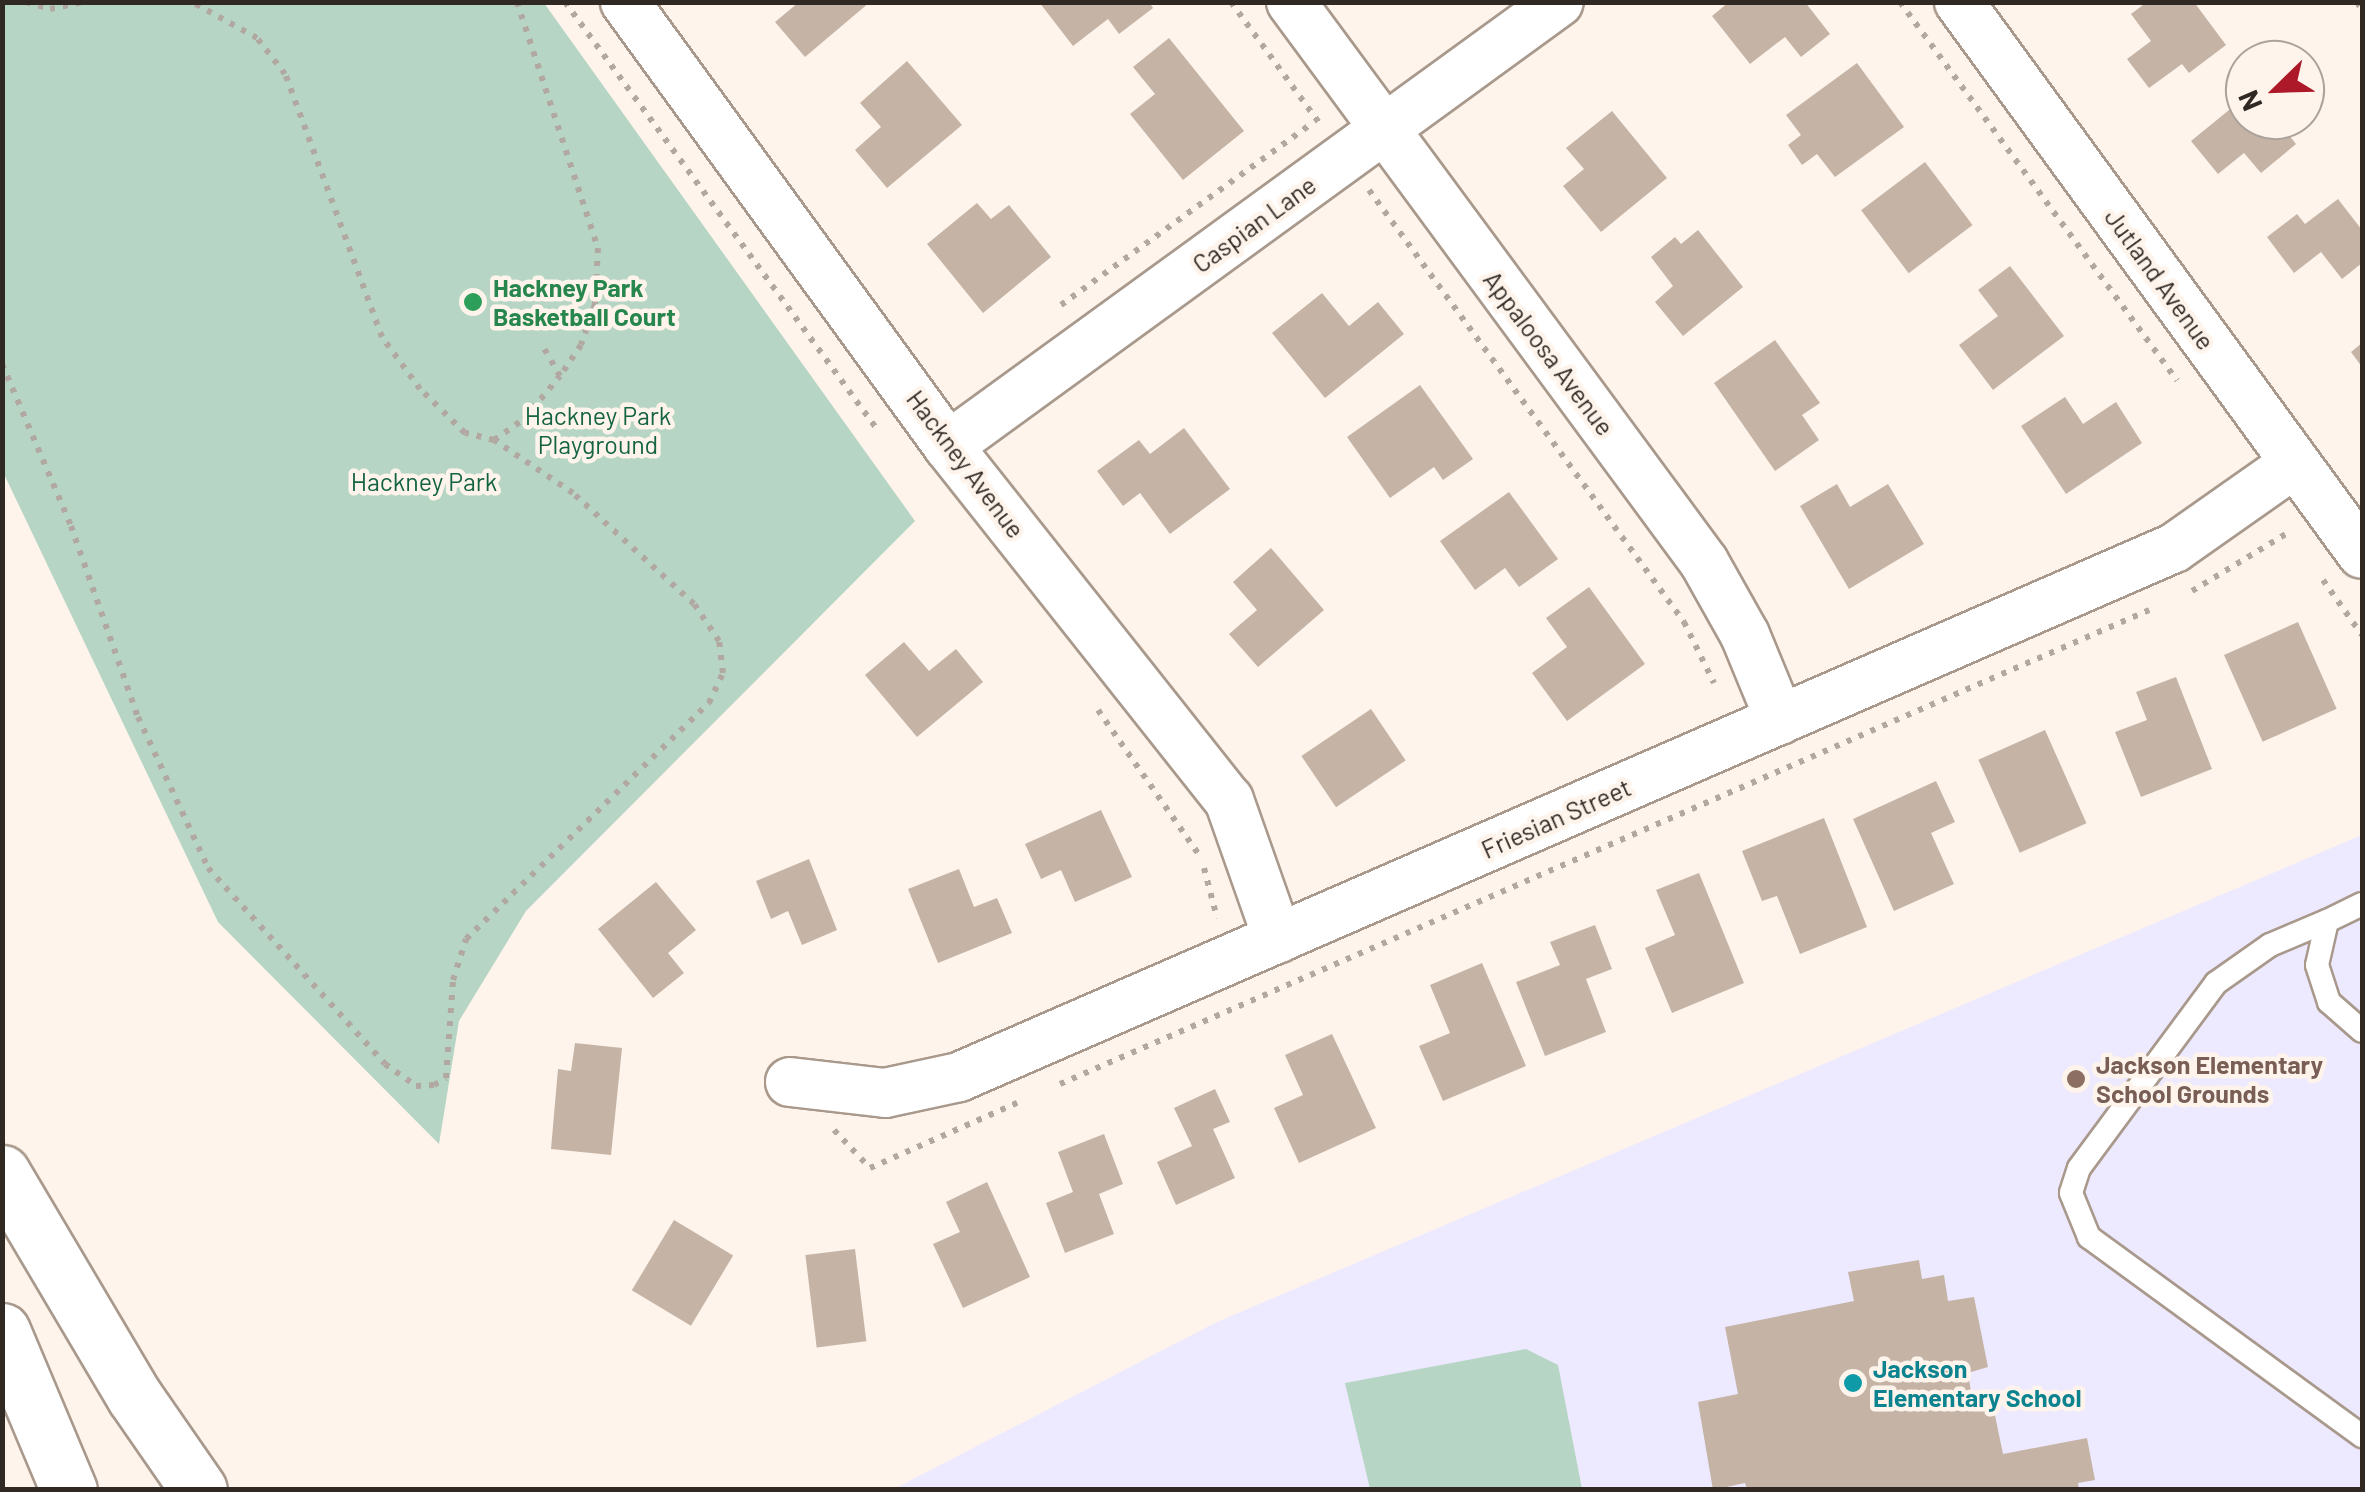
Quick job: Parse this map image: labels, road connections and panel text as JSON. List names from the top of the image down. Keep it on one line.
{"streets":{"street":["Caspian Lane","Jutland Avenue","Appaloosa Avenue","Hackney Avenue","Friesian Street"]},"crossings":[["Caspian Lane","Appaloosa Avenue"],["Caspian Lane","Hackney Avenue"],["Jutland Avenue","Friesian Street"],["Appaloosa Avenue","Friesian Street"],["Hackney Avenue","Friesian Street"]],"parks":["Hackney Park Playground","Hackney Park"],"places":["Hackney Park Basketball Court","Jackson Elementary School Grounds","Jackson Elementary School"],"north":"bottom left"}
